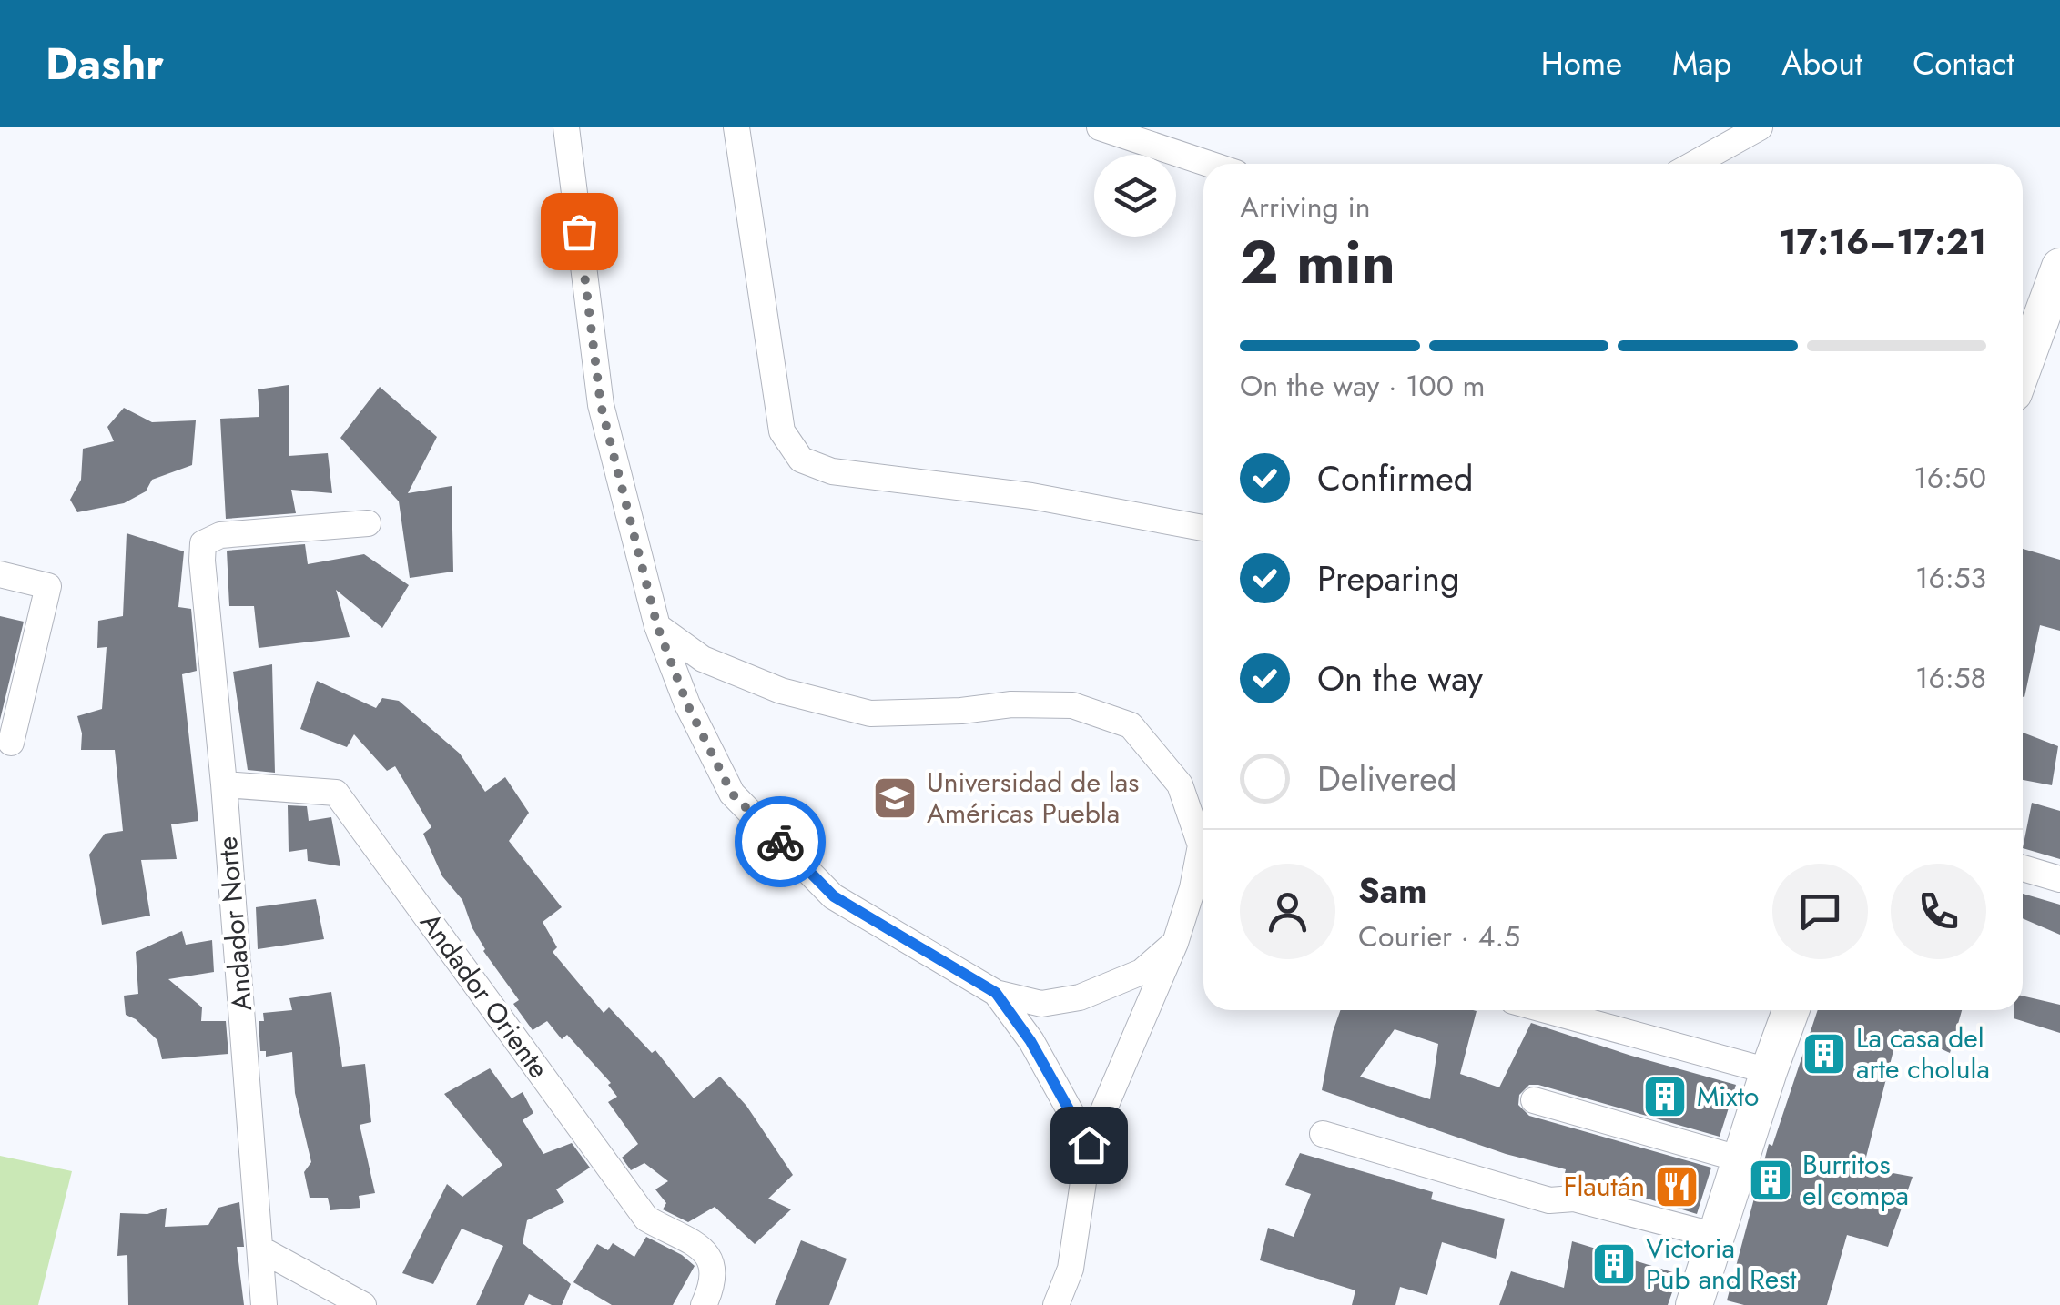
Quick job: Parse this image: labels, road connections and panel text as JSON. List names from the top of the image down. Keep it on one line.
{"streets":{"street":["Andador Norte","Andador Oriente"]},"crossings":[["Andador Norte","Andador Oriente"]],"places":{"school or university":["Universidad de las Américas Puebla"],"building":["La casa del arte cholula","Mixto","Burritos el compa","Victoria Pub and Rest"],"restaurant":["Flaután"]},"page":{"header":"Dashr","nav":["Home","Map","About","Contact"],"heading":["2 min","Arriving in","17:16–17:21"],"panel":["Sam","Courier · 4.5"],"bar":"On the way · 100 m","list":[["Confirmed","16:50"],["Preparing","16:53"],["On the way","16:58"],"Delivered"]}}
